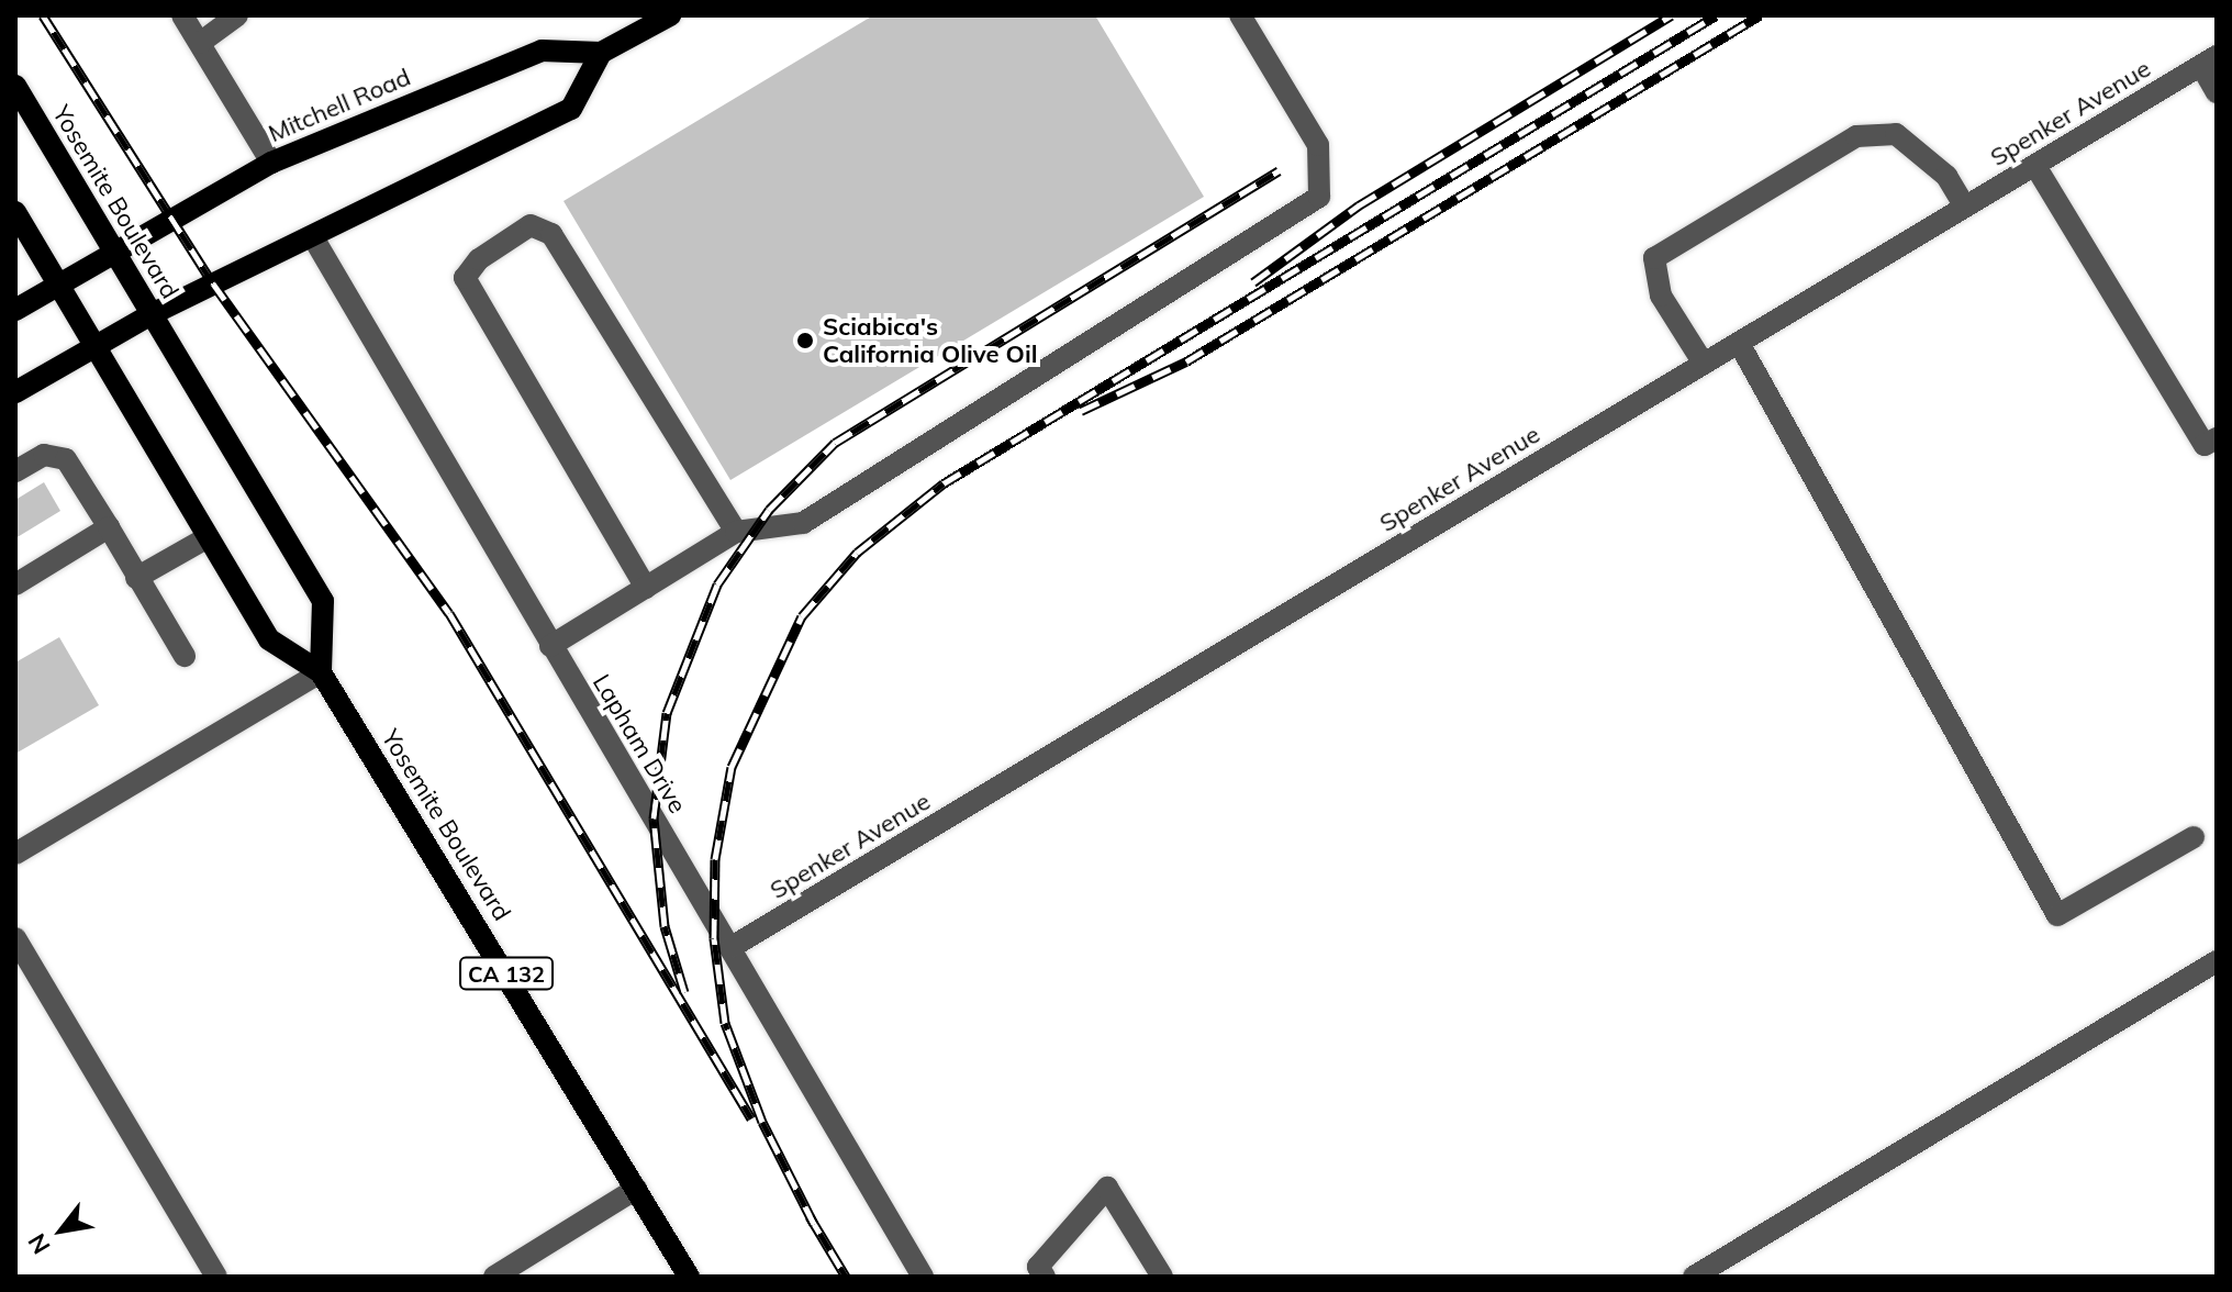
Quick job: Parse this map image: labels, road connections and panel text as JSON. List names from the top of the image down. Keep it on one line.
{"streets":{"main road":["Mitchell Road","Yosemite Boulevard","CA 132"],"street":["Spenker Avenue","Lapham Drive"]},"crossings":[["Mitchell Road","Yosemite Boulevard"],["Spenker Avenue","Lapham Drive"]],"places":["Sciabica's California Olive Oil"],"north":"bottom left"}
